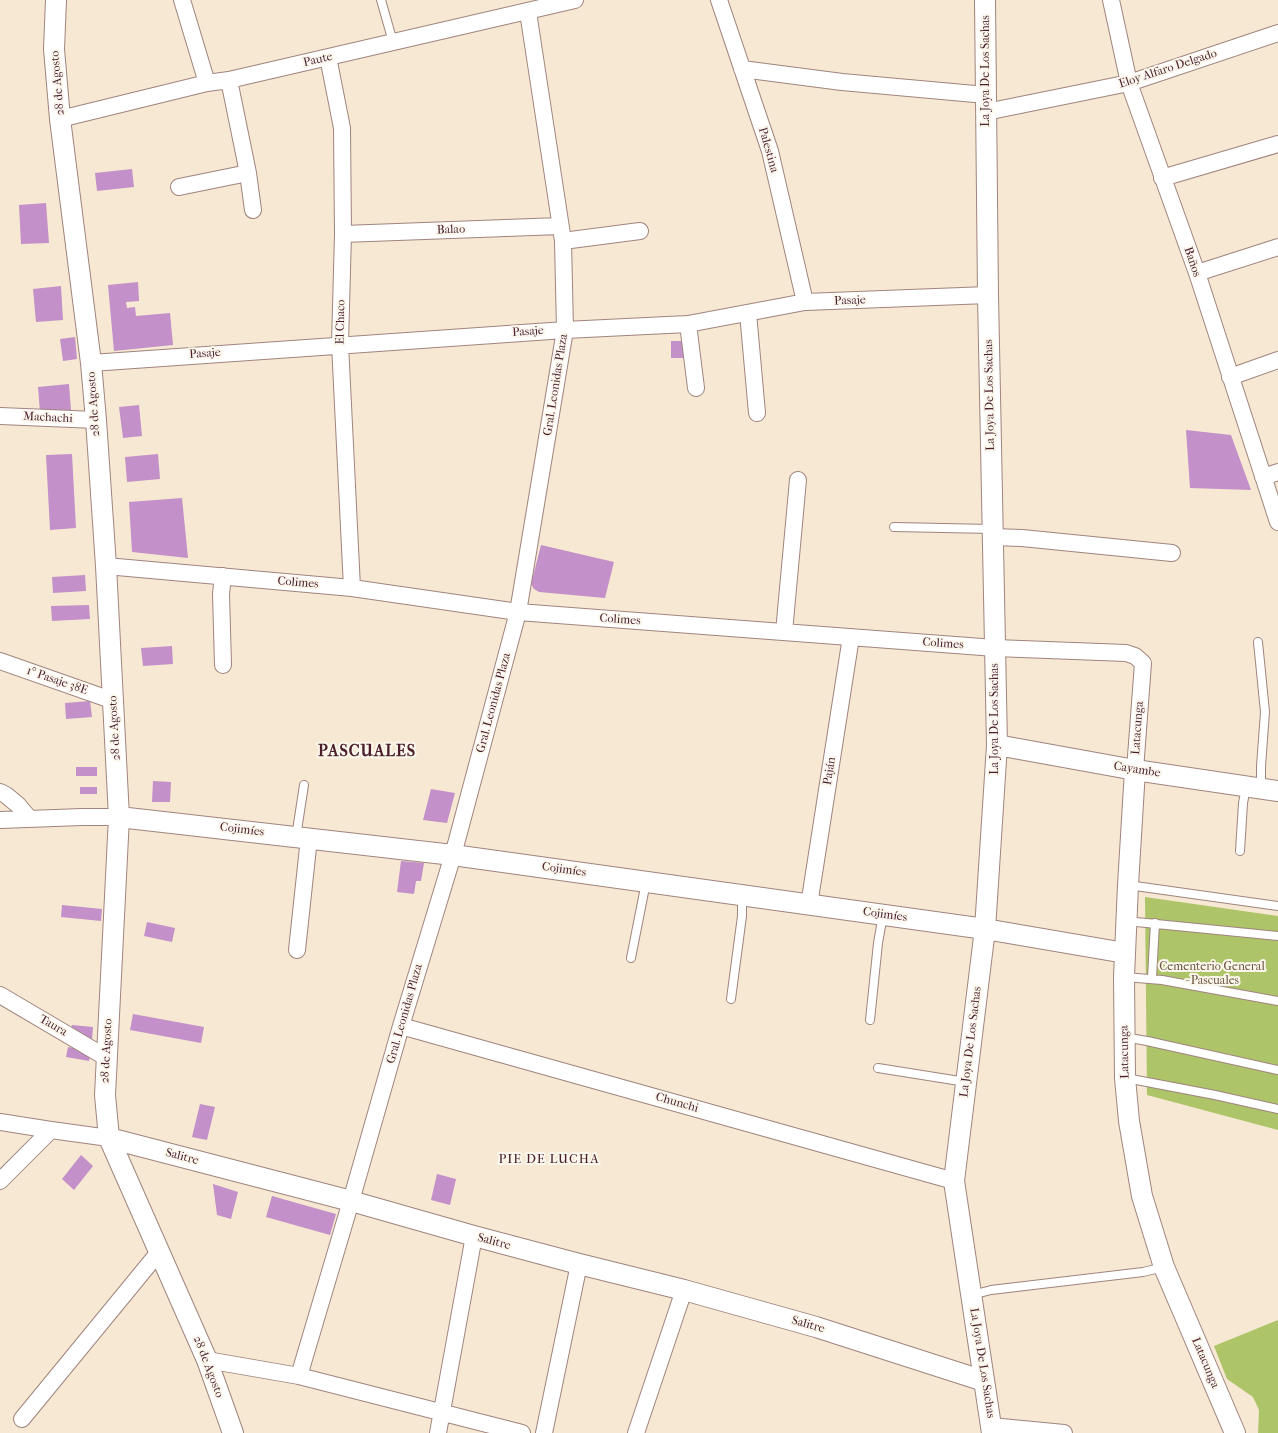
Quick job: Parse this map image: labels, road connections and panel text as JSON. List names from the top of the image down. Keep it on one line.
{"streets":{"street":["Paute","Eloy Alfaro Delgado","La Joya De Los Sachas","28 de Agosto","Palestina","Balao","Baños","Pasaje","El Chaco","Gral. Leonidas Plaza","Machachi","Colimes","1° Pasaje 38E","Latacunga","Cayambe","Paján","Cojimíes","Taura","Chunchi","Salitre"]},"crossings":[["Paute","28 de Agosto"],["Paute","El Chaco"],["Paute","Gral. Leonidas Plaza"],["Eloy Alfaro Delgado","La Joya De Los Sachas"],["Eloy Alfaro Delgado","Palestina"],["Eloy Alfaro Delgado","Baños"],["La Joya De Los Sachas","Pasaje"],["La Joya De Los Sachas","Colimes"],["La Joya De Los Sachas","Cayambe"],["La Joya De Los Sachas","Cojimíes"],["La Joya De Los Sachas","Chunchi"],["La Joya De Los Sachas","Salitre"],["28 de Agosto","Pasaje"],["28 de Agosto","Machachi"],["28 de Agosto","Colimes"],["28 de Agosto","1° Pasaje 38E"],["28 de Agosto","Cojimíes"],["28 de Agosto","Taura"],["28 de Agosto","Salitre"],["Palestina","Pasaje"],["Balao","El Chaco"],["Balao","Gral. Leonidas Plaza"],["Pasaje","El Chaco"],["Pasaje","Gral. Leonidas Plaza"],["El Chaco","Colimes"],["Gral. Leonidas Plaza","Colimes"],["Gral. Leonidas Plaza","Cojimíes"],["Gral. Leonidas Plaza","Chunchi"],["Gral. Leonidas Plaza","Salitre"],["Colimes","Latacunga"],["Colimes","Paján"],["Latacunga","Cayambe"],["Latacunga","Cojimíes"],["Paján","Cojimíes"]],"districts":["PASCUALES","PIE DE LUCHA"],"parks":["Cementerio General - Pascuales"]}
